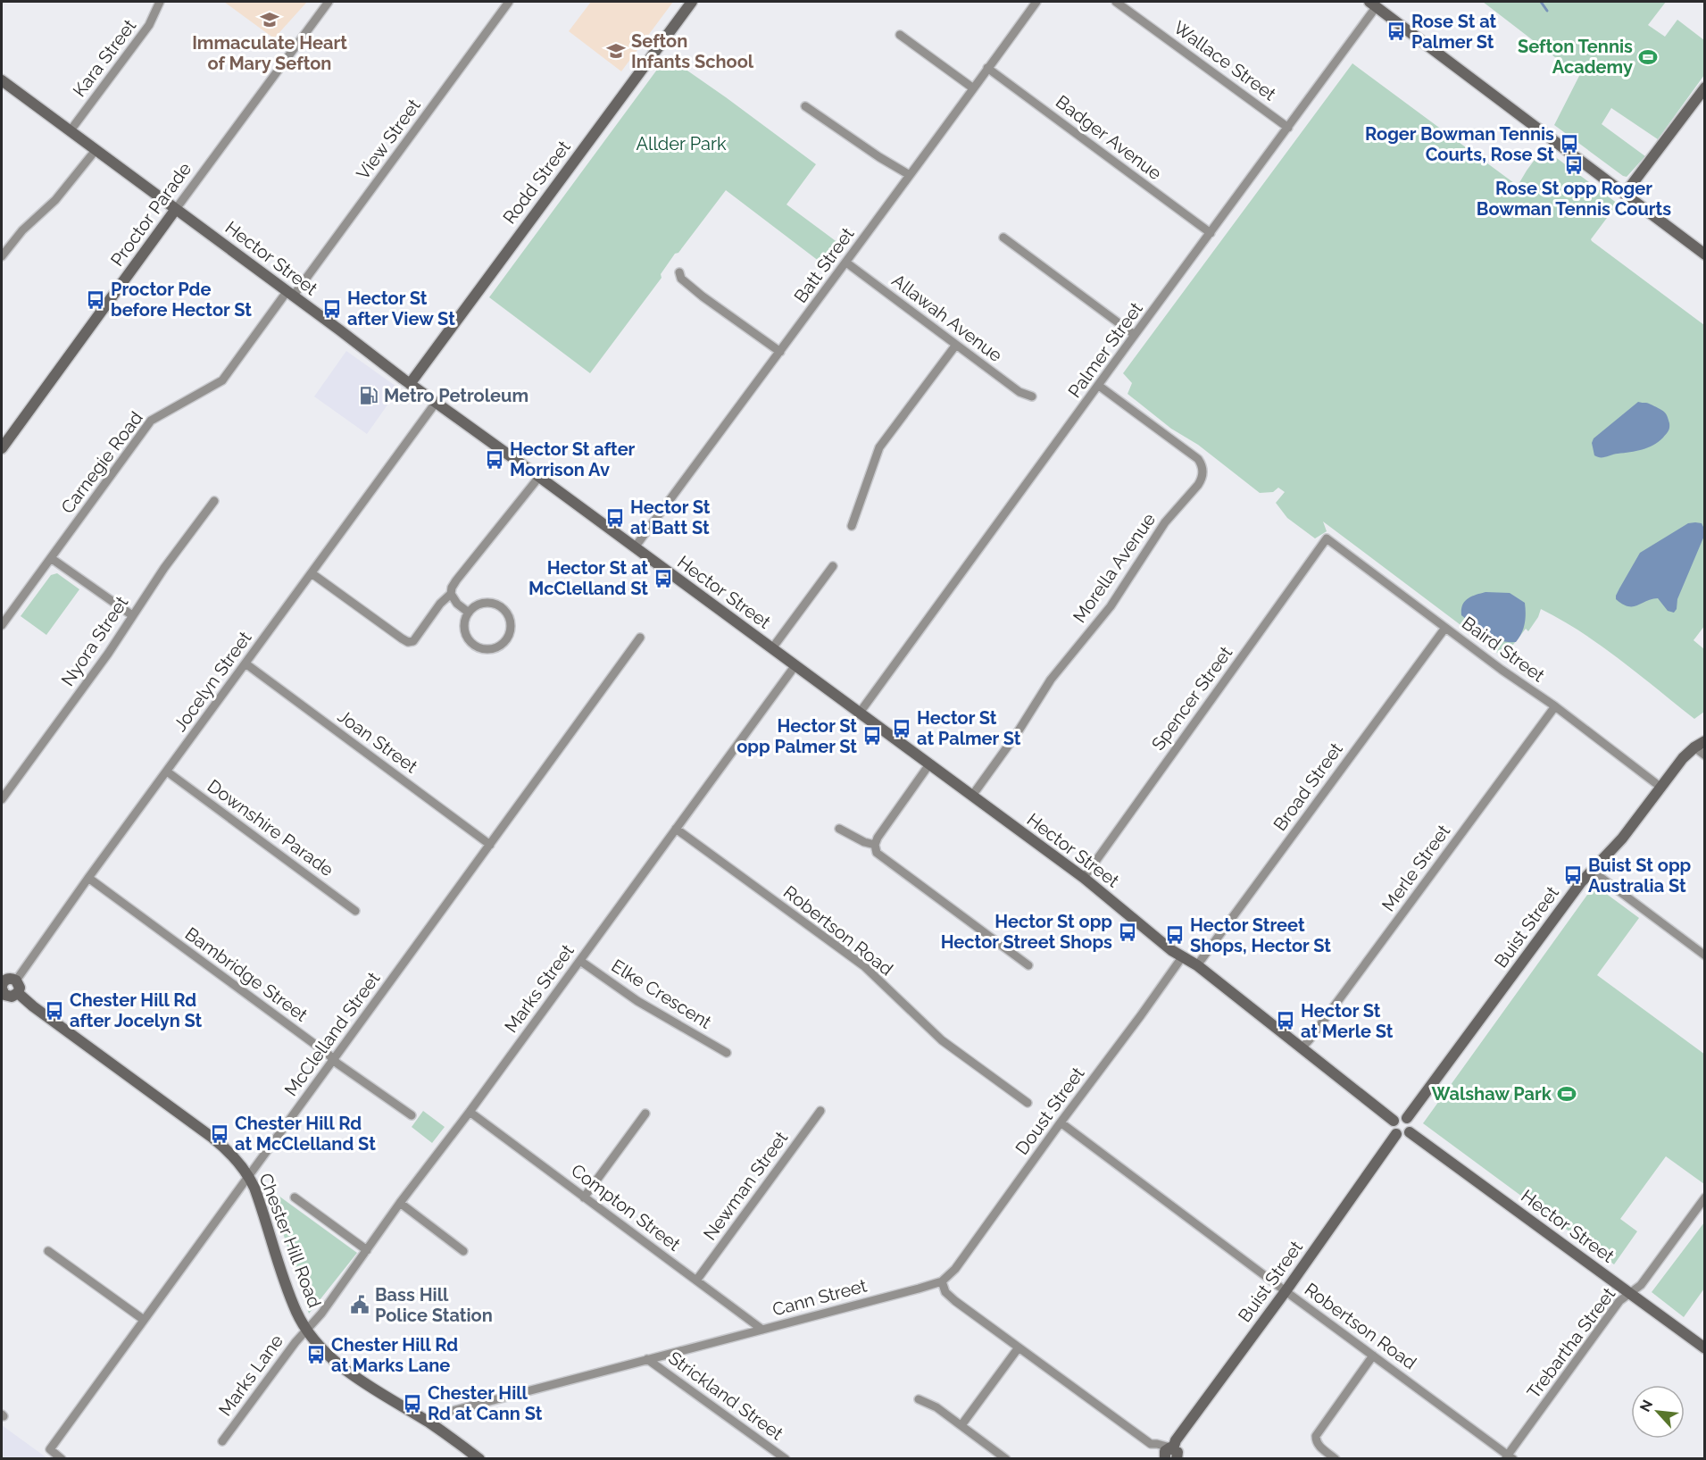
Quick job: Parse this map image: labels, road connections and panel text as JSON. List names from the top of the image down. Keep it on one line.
{"streets":{"street":["Kara Street","Wallace Street","Badger Avenue","View Street","Rodd Street","Proctor Parade","Hector Street","Batt Street","Allawah Avenue","Palmer Street","Carnegie Road","Morella Avenue","Nyora Street","Baird Street","Jocelyn Street","Spencer Street","Joan Street","Broad Street","Downshire Parade","Merle Street","Buist Street","Robertson Road","Bambridge Street","Marks Street","Elke Crescent","McClelland Street","Doust Street","Newman Street","Compton Street","Chester Hill Road","Cann Street","Trebartha Street","Marks Lane","Strickland Street"]},"crossings":[["Kara Street","Hector Street"],["Wallace Street","Palmer Street"],["Badger Avenue","Batt Street"],["Badger Avenue","Palmer Street"],["View Street","Hector Street"],["View Street","Carnegie Road"],["Rodd Street","Hector Street"],["Proctor Parade","Hector Street"],["Hector Street","Batt Street"],["Hector Street","Palmer Street"],["Hector Street","Carnegie Road"],["Hector Street","Morella Avenue"],["Hector Street","Jocelyn Street"],["Hector Street","Spencer Street"],["Hector Street","Broad Street"],["Hector Street","Merle Street"],["Hector Street","Buist Street"],["Hector Street","Marks Street"],["Hector Street","Doust Street"],["Hector Street","Trebartha Street"],["Batt Street","Allawah Avenue"],["Palmer Street","Morella Avenue"],["Baird Street","Spencer Street"],["Baird Street","Broad Street"],["Baird Street","Merle Street"],["Baird Street","Buist Street"],["Jocelyn Street","Joan Street"],["Jocelyn Street","Downshire Parade"],["Jocelyn Street","Bambridge Street"],["Jocelyn Street","Chester Hill Road"],["Joan Street","McClelland Street"],["Buist Street","Robertson Road"],["Robertson Road","Marks Street"],["Robertson Road","Doust Street"],["Robertson Road","Trebartha Street"],["Bambridge Street","McClelland Street"],["Marks Street","Elke Crescent"],["Marks Street","Compton Street"],["Marks Street","Chester Hill Road"],["Marks Street","Marks Lane"],["McClelland Street","Chester Hill Road"],["Doust Street","Cann Street"],["Newman Street","Compton Street"],["Compton Street","Cann Street"],["Chester Hill Road","Cann Street"],["Chester Hill Road","Marks Lane"],["Cann Street","Strickland Street"]],"parks":["Allder Park"],"places":{"school or university":["Immaculate Heart of Mary Sefton","Sefton Infants School"],"bus stop":["Rose St at Palmer St","Roger Bowman Tennis Courts, Rose St","Rose St opp Roger Bowman Tennis Courts","Proctor Pde before Hector St","Hector St after View St","Hector St after Morrison Av","Hector St at Batt St","Hector St at McClelland St","Hector St at Palmer St","Hector St opp Palmer St","Buist St opp Australia St","Hector St opp Hector Street Shops","Hector Street Shops, Hector St","Chester Hill Rd after Jocelyn St","Hector St at Merle St","Chester Hill Rd at McClelland St","Chester Hill Rd at Marks Lane","Chester Hill Rd at Cann St"],"sports":["Sefton Tennis Academy","Walshaw Park"],"fuel station":["Metro Petroleum"],"public building":["Bass Hill Police Station"]},"north":"top left"}
